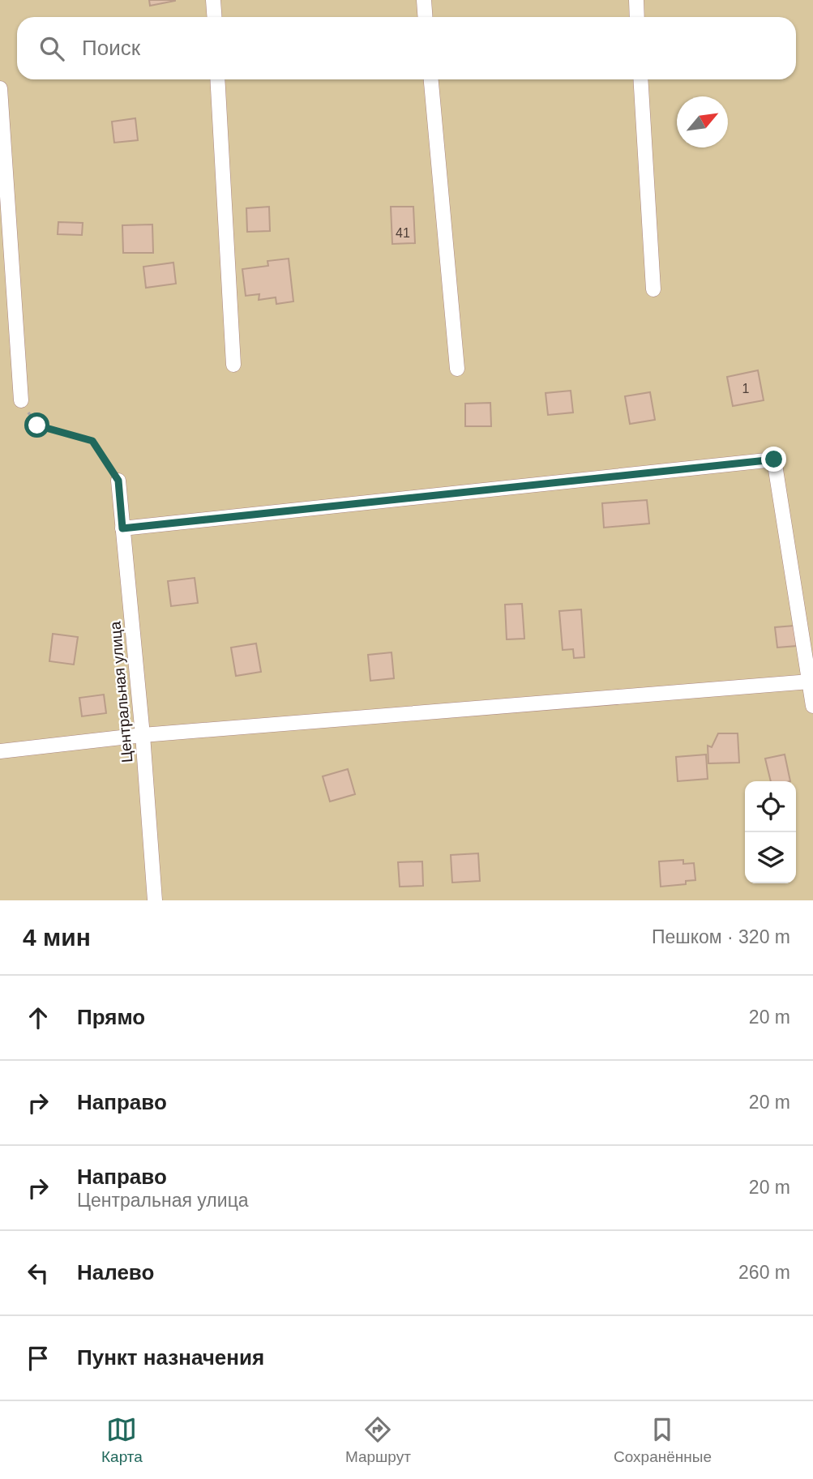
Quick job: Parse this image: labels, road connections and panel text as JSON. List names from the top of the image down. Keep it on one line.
{"streets":{"street":["Центральная улица"]},"house_numbers":["41","1"],"north":"top right","page":{"search":"Поиск","heading":["4 мин","Пешком · 320 m"],"list":[["Прямо","20 m"],["Направо","20 m"],["Направо","Центральная улица","20 m"],["Налево","260 m"],"Пункт назначения"],"nav":["Карта","Маршрут","Сохранённые"]}}
